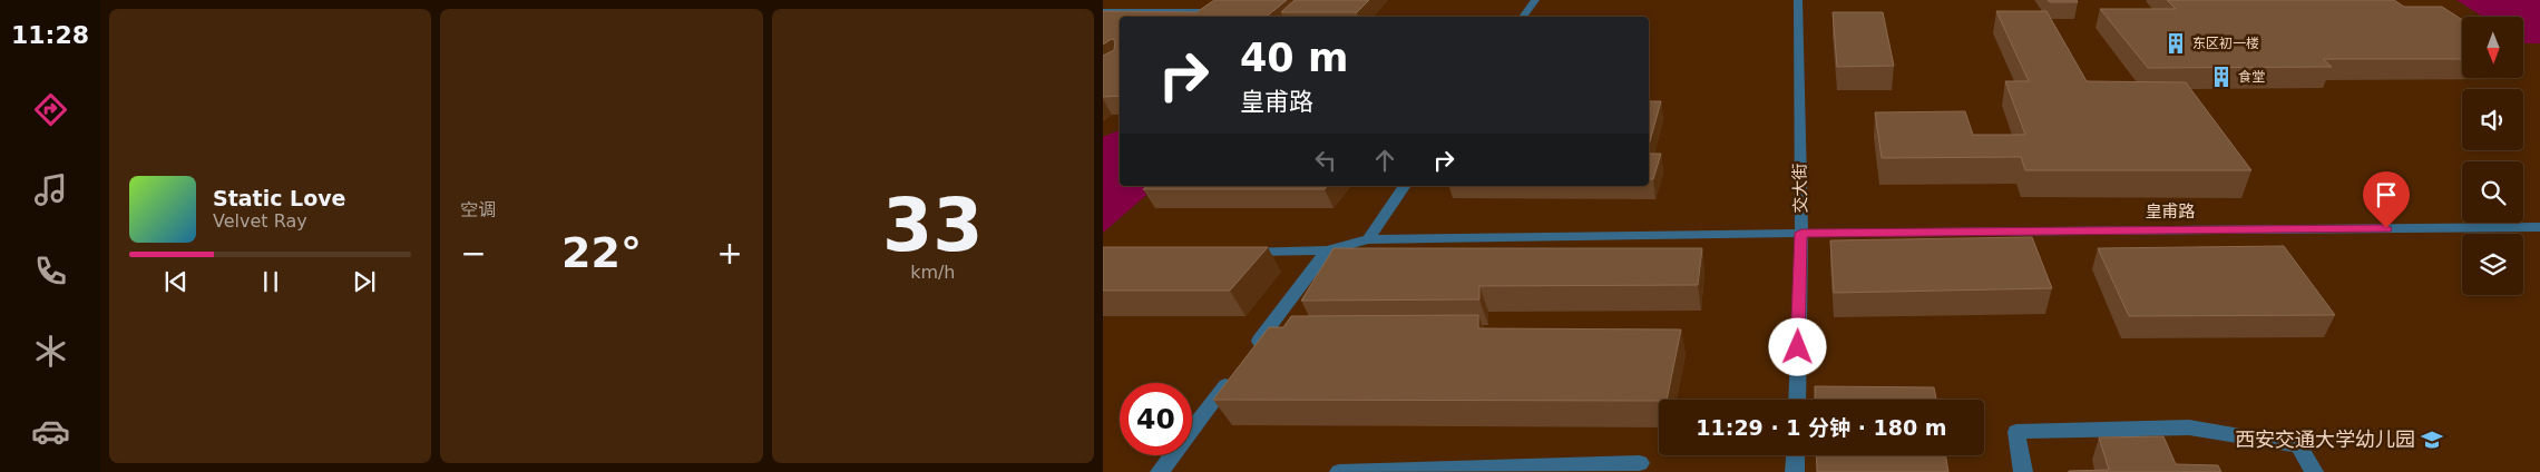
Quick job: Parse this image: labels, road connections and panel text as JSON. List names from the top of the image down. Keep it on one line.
{"streets":{"street":["交大街","皇甫路"]},"crossings":[["交大街","皇甫路"]],"places":{"building":["东区初一楼","食堂"],"school or university":["西安交通大学幼儿园"]},"north":"bottom","page":{"tabs":"11:28","tile":["空调",["33","km/h"]],"turn":["40 m","皇甫路"],"song":["Static Love","Velvet Ray"],"heat":["−","22°","+"],"limit":"40","trip":"11:29 · 1 分钟 · 180 m"}}
